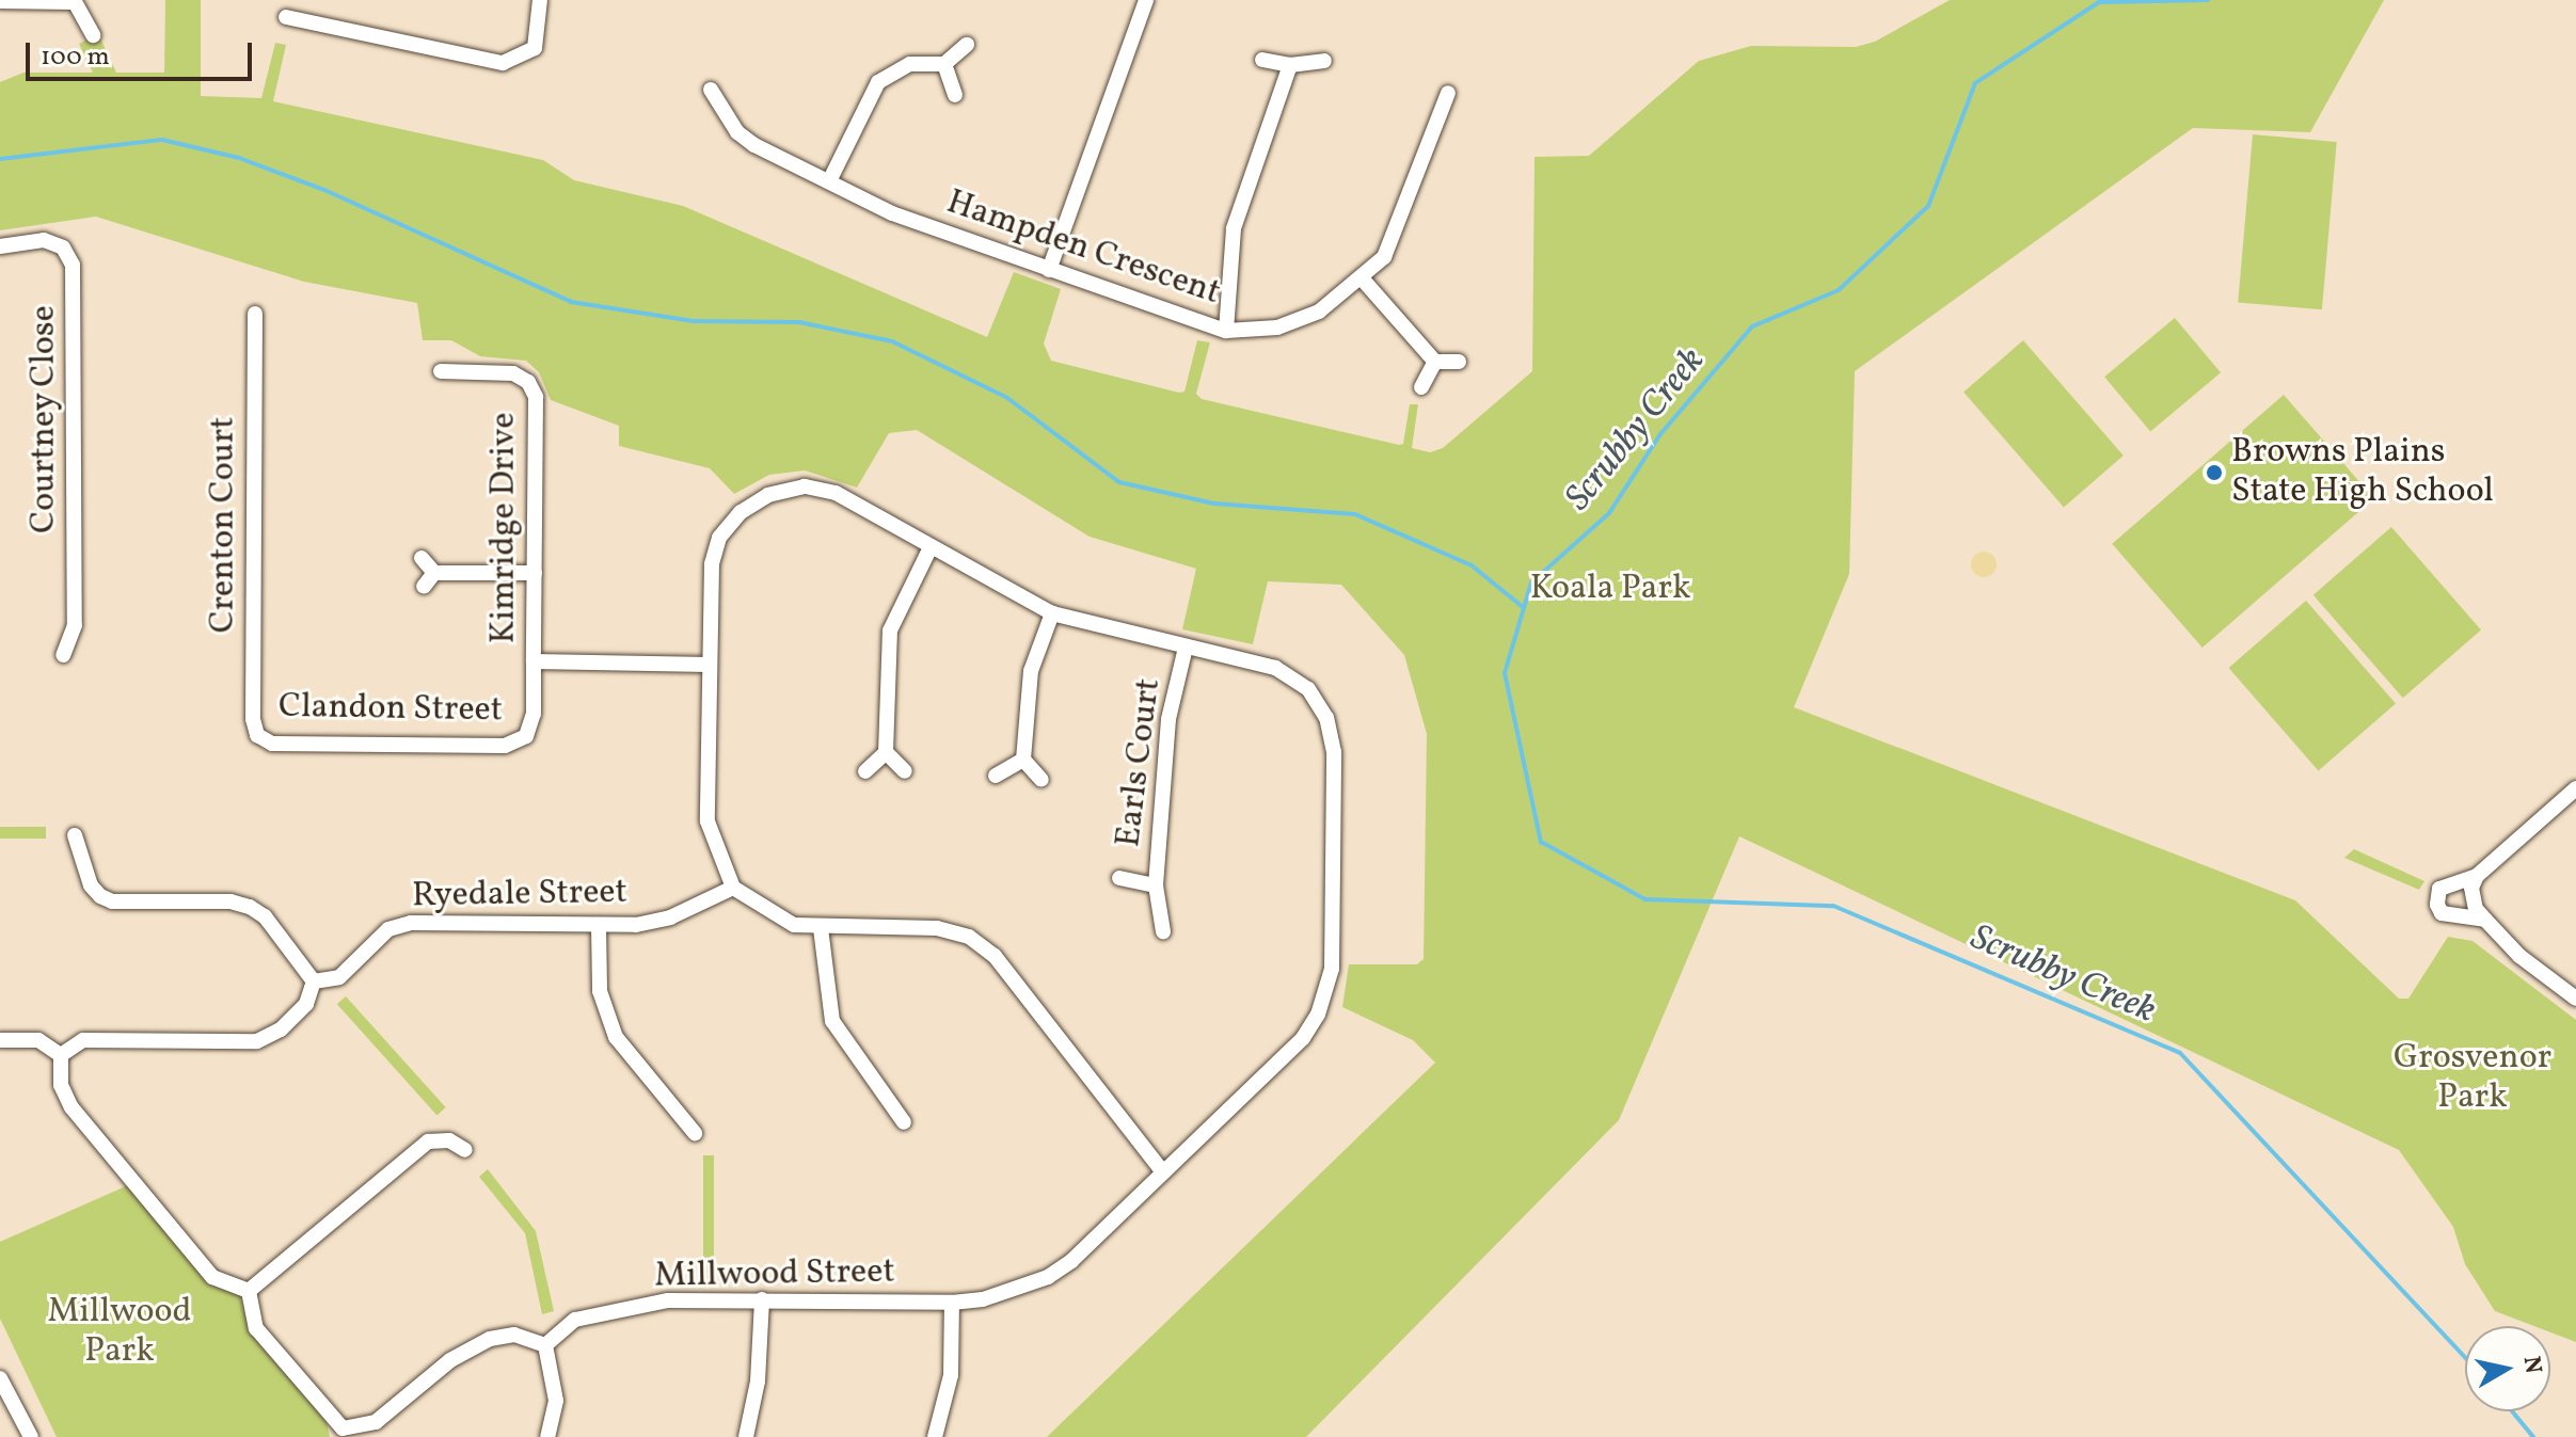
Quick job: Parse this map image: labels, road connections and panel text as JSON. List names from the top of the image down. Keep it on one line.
{"streets":{"street":["Hampden Crescent","Courtney Close","Crenton Court","Kimridge Drive","Clandon Street","Earls Court","Ryedale Street","Millwood Street"]},"crossings":[["Crenton Court","Clandon Street"],["Kimridge Drive","Clandon Street"],["Clandon Street","Millwood Street"],["Earls Court","Millwood Street"],["Ryedale Street","Millwood Street"]],"water":["Scrubby Creek"],"parks":["Koala Park","Grosvenor Park","Millwood Park"],"places":["Browns Plains State High School"],"scale_bar":"100 m","north":"right"}
